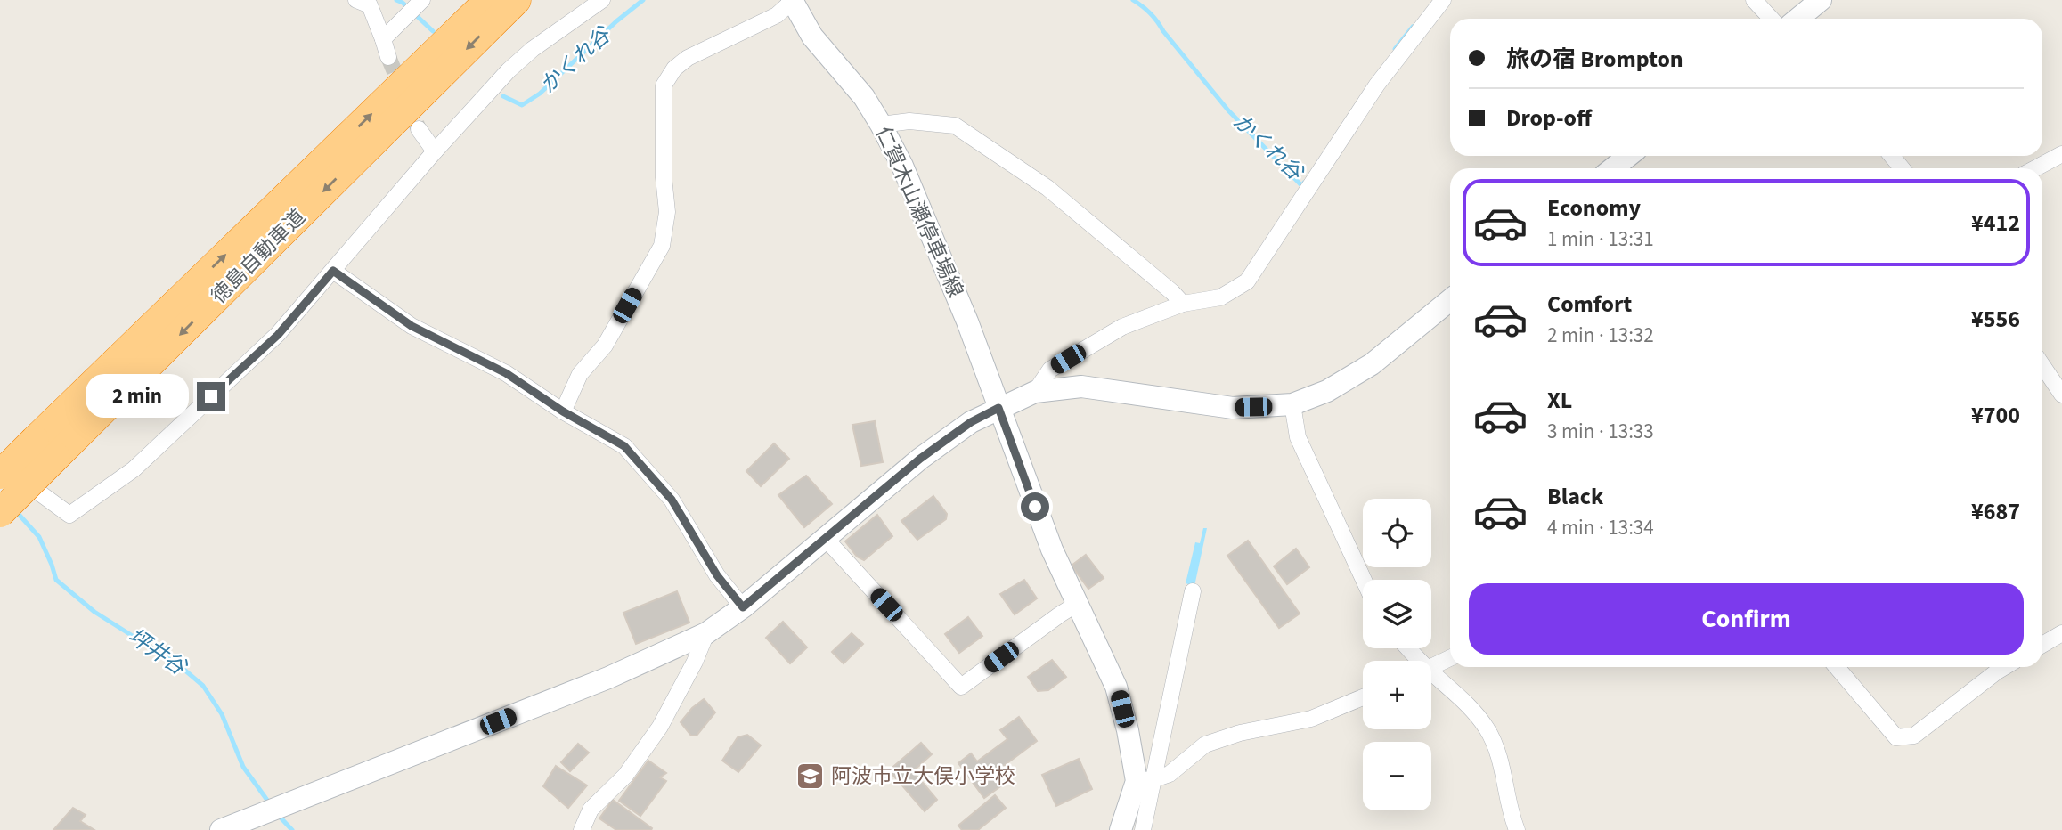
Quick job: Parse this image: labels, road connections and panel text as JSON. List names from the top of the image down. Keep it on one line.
{"streets":{"highway":["徳島自動車道"],"main road":["仁賀木山瀬停車場線"]},"water":["かくれ谷","坪井谷"],"places":{"school or university":["阿波市立大俣小学校"]},"page":{"banner":["旅の宿 Brompton","Drop-off"],"list":[{"name":"Economy","note":"1 min · 13:31","value":"¥412"},{"name":"Comfort","note":"2 min · 13:32","value":"¥556"},{"name":"XL","note":"3 min · 13:33","value":"¥700"},{"name":"Black","note":"4 min · 13:34","value":"¥687"}],"bubble":"2 min","map_buttons":["+","−"],"buttons":"Confirm"}}
